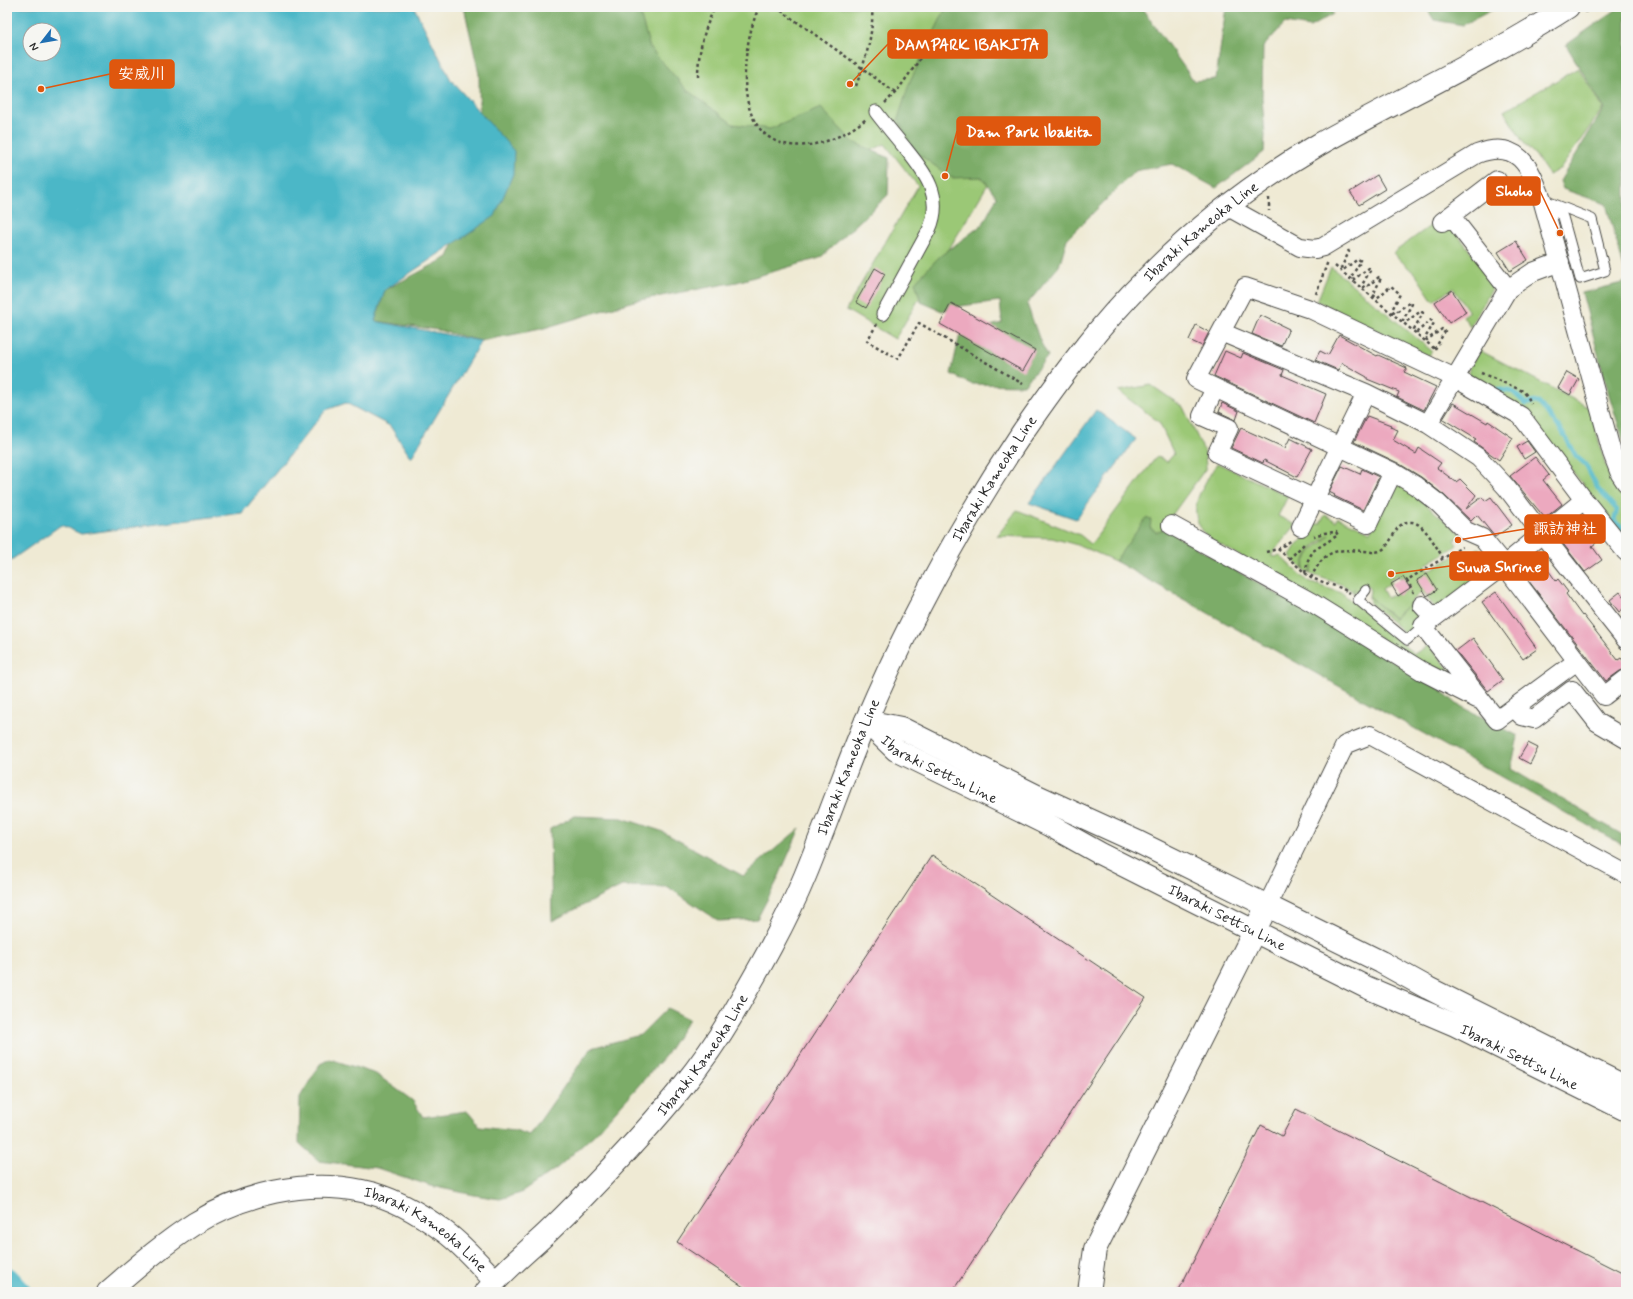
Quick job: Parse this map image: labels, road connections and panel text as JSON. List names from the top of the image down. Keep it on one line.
{"streets":{"main road":["Ibaraki Kameoka Line","Ibaraki Settsu Line"]},"crossings":[["Ibaraki Kameoka Line","Ibaraki Settsu Line"]],"places":["DAMPARK IBAKITA","安威川","Dam Park Ibakita","Shoho","諏訪神社","Suwa Shrine"],"north":"bottom left"}
